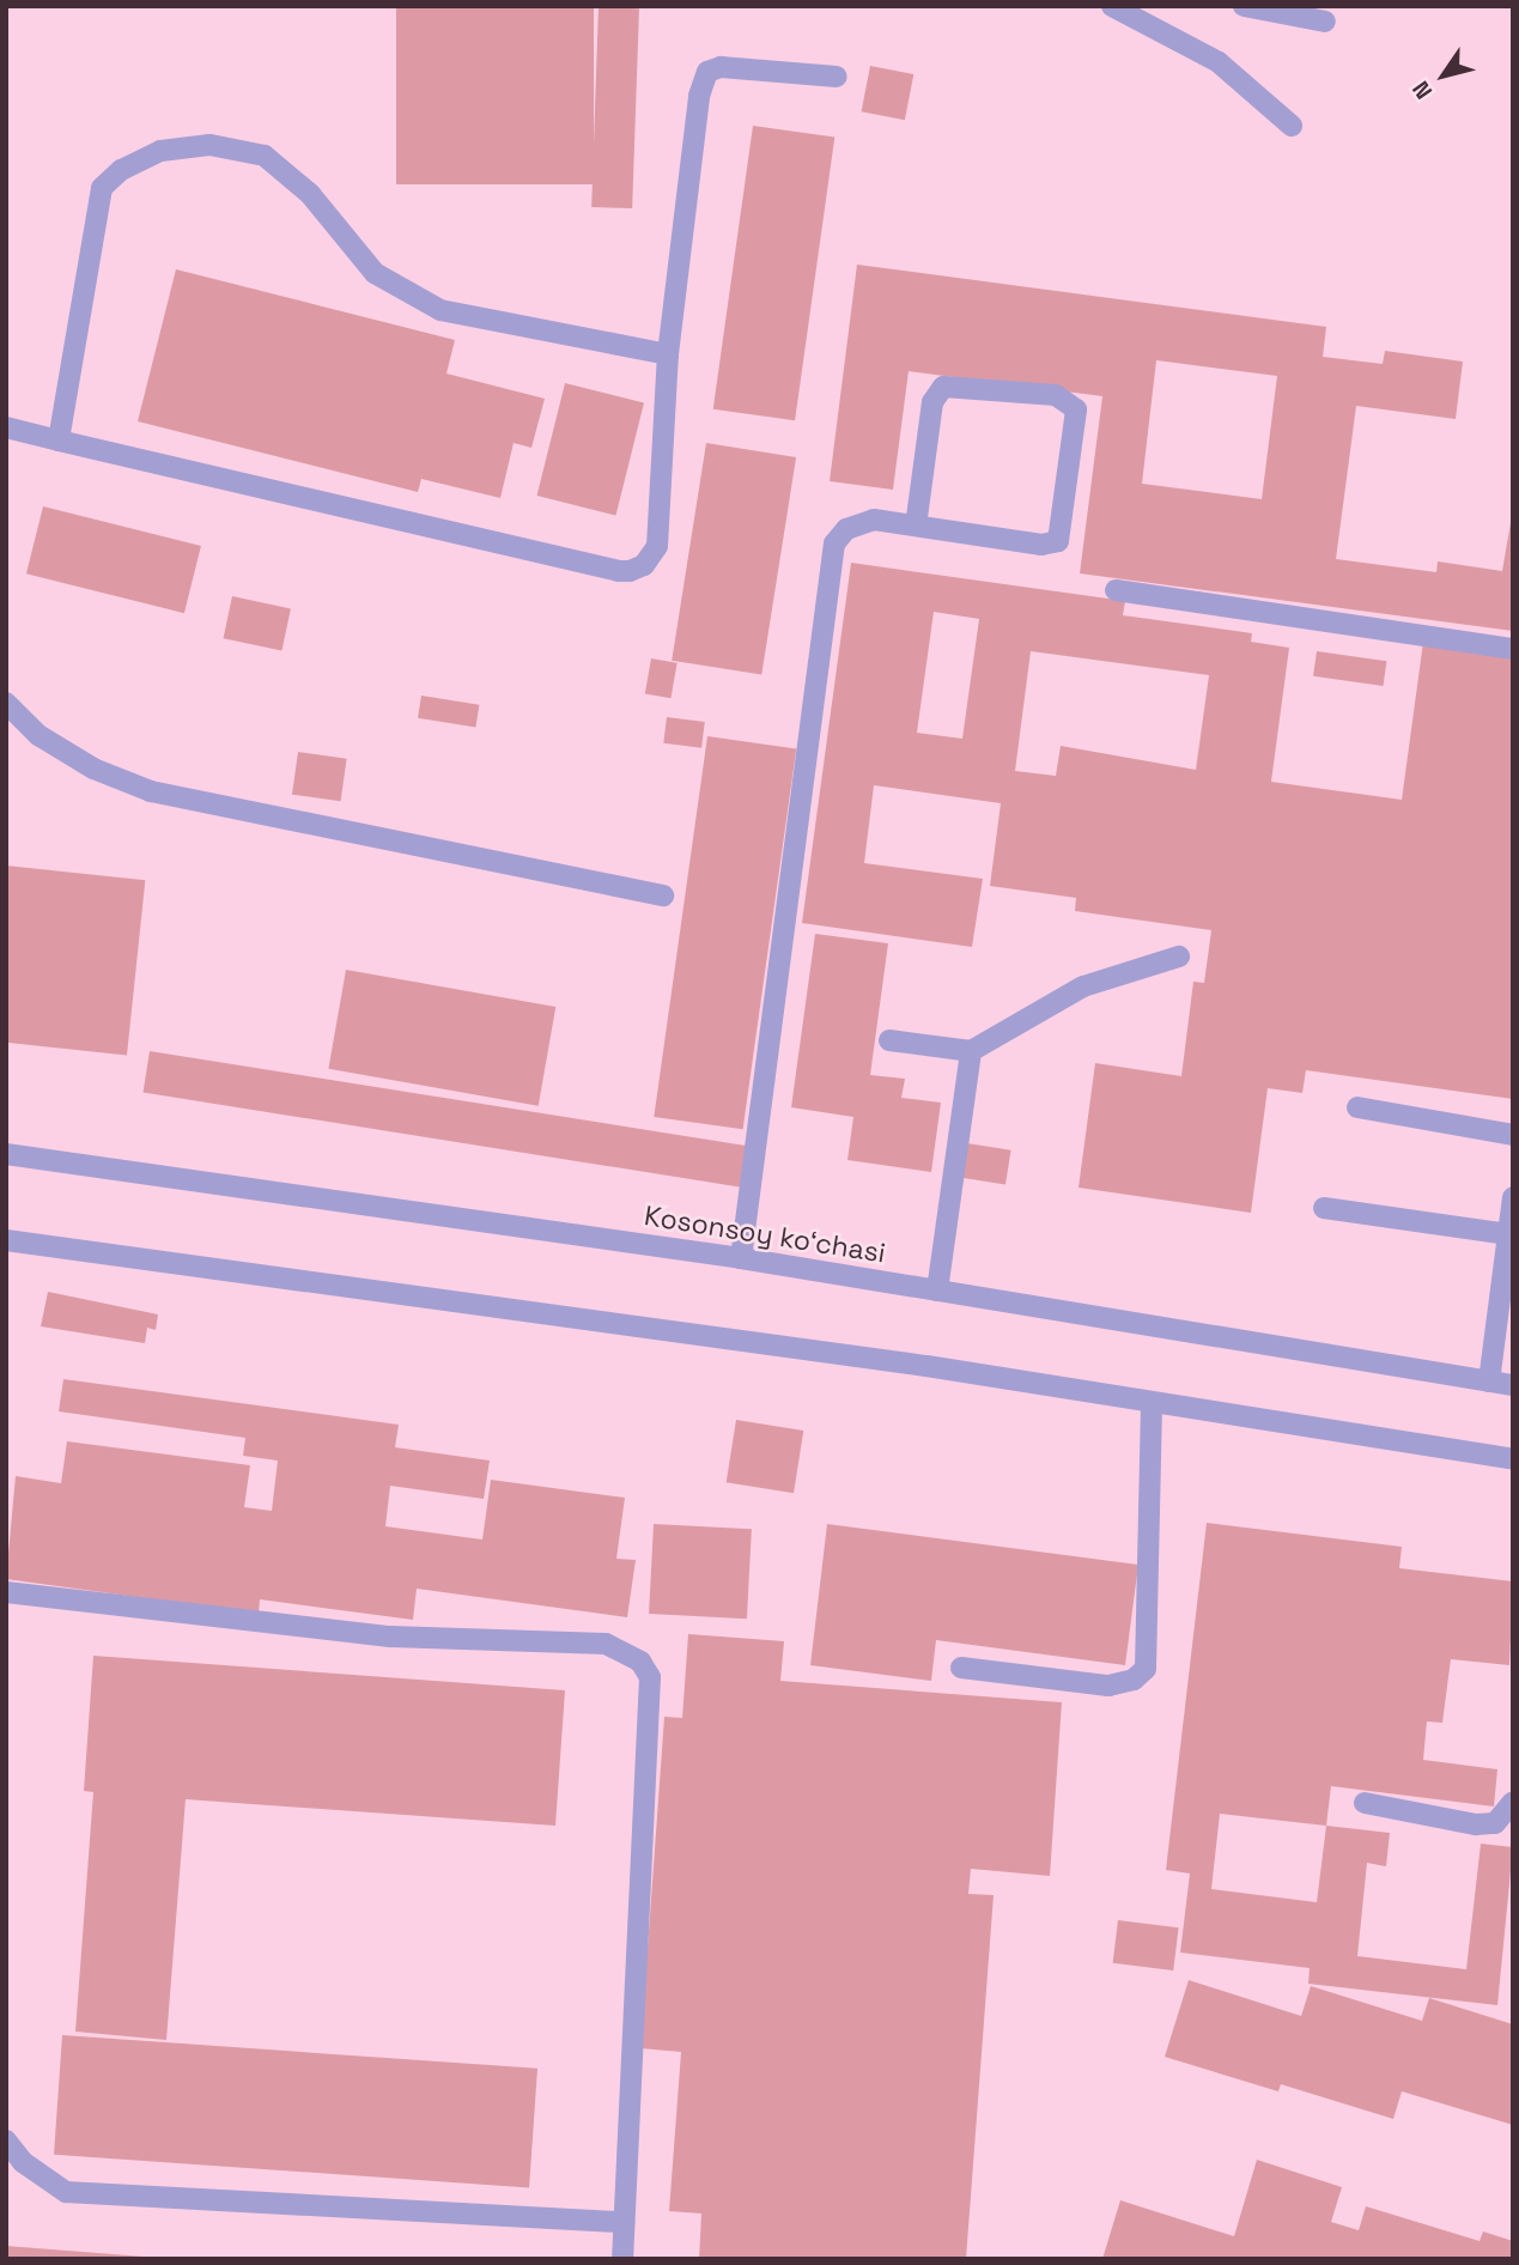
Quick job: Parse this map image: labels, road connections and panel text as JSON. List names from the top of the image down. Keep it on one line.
{"streets":{"street":["Kosonsoy koʻchasi"]},"north":"bottom left"}
